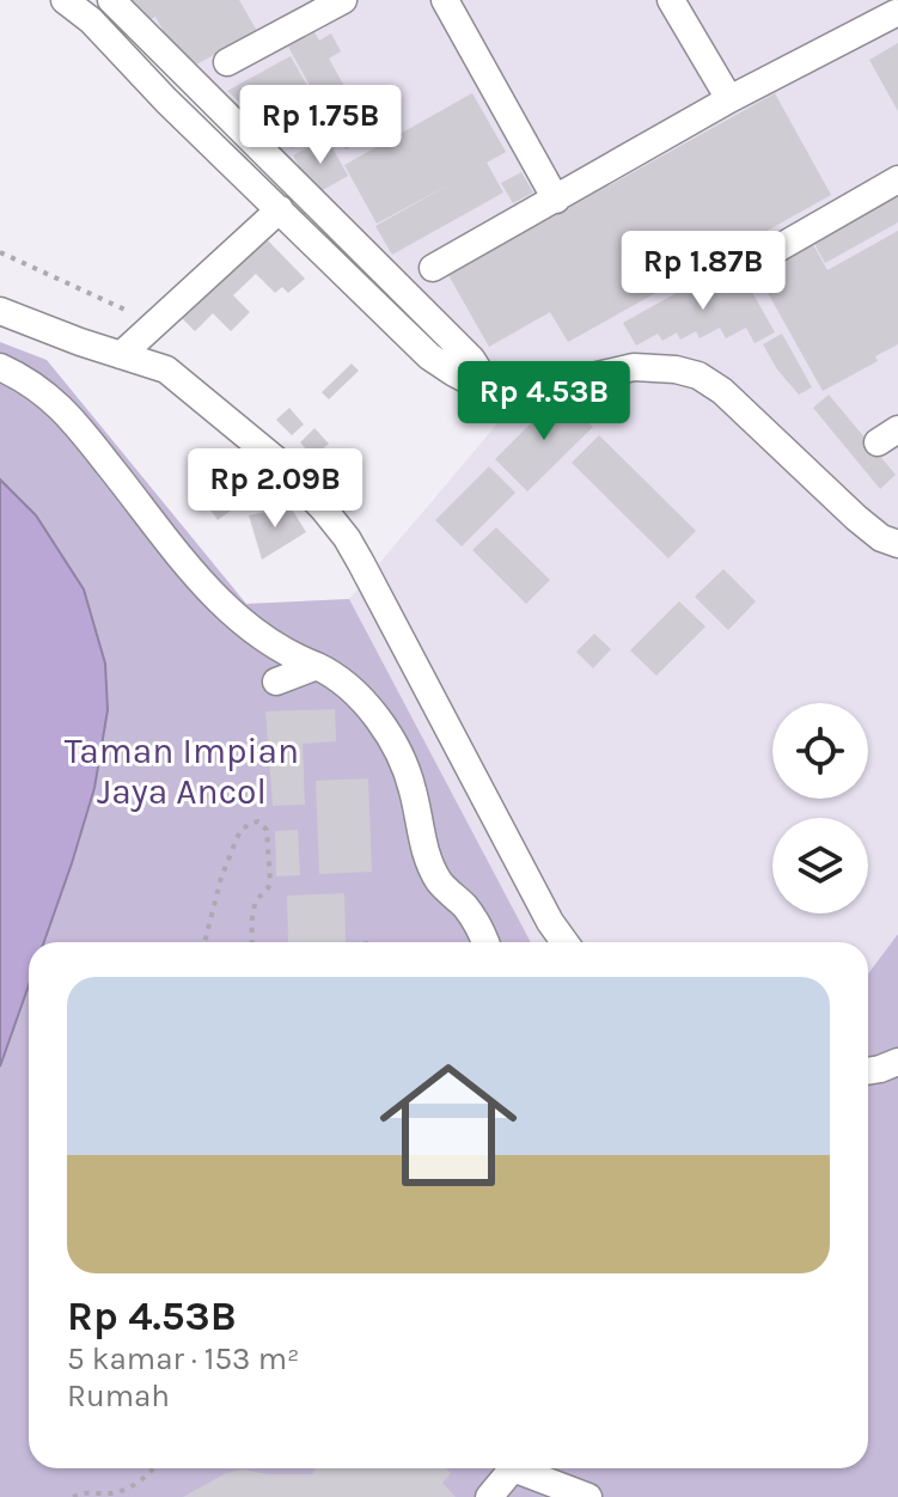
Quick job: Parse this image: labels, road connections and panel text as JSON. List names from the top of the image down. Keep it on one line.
{"parks":["Taman Impian Jaya Ancol"],"page":{"price":["Rp 1.75B","Rp 1.87B","Rp 4.53B","Rp 2.09B"],"list":[{"name":"Rp 4.53B","note":"5 kamar · 153 m² · Rumah"}]}}
